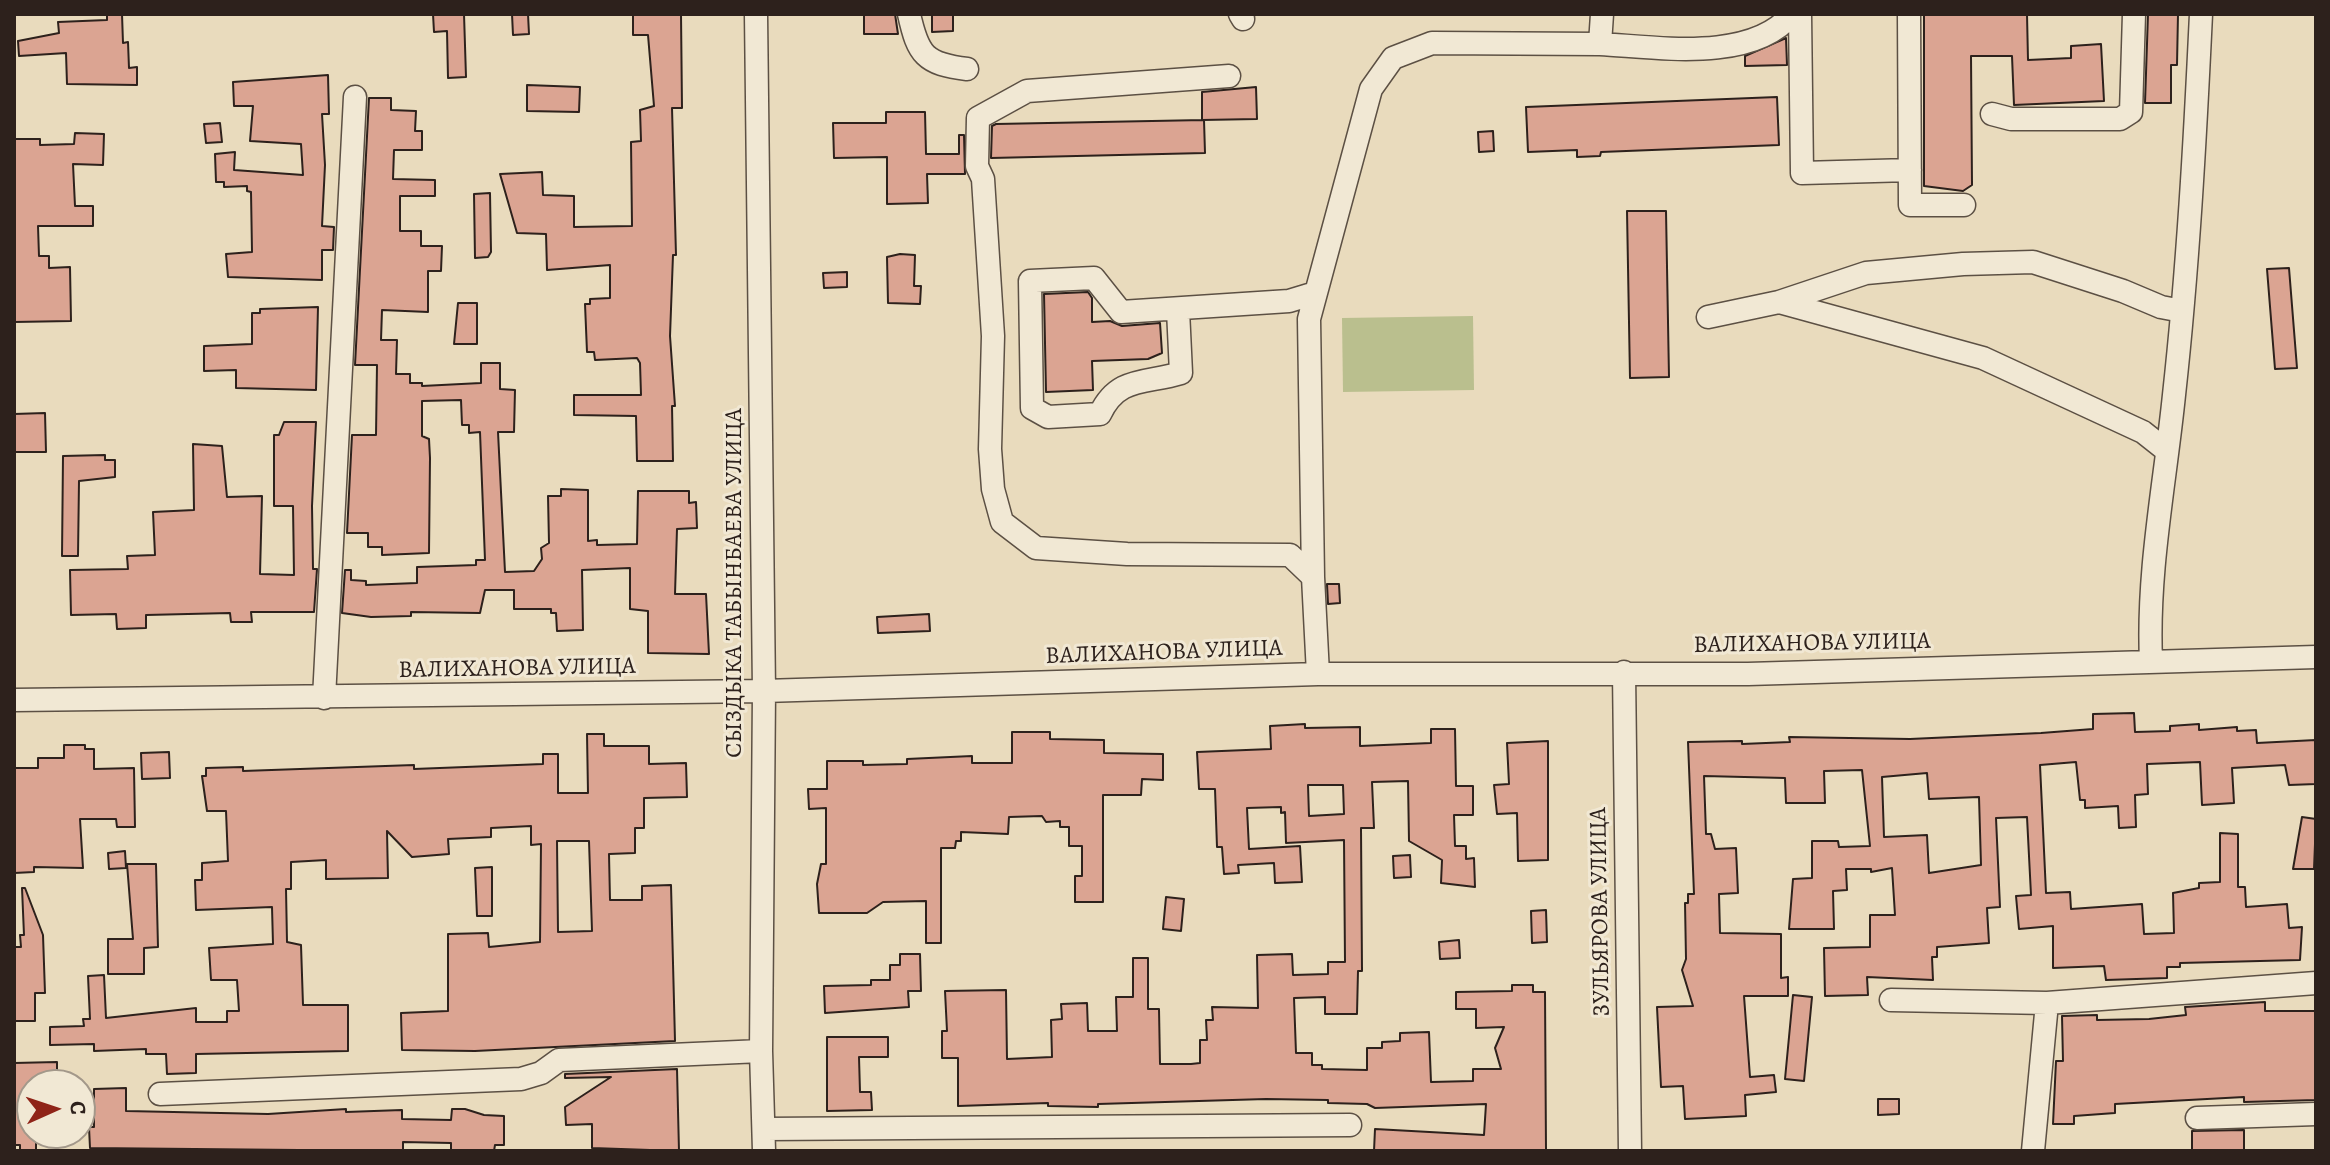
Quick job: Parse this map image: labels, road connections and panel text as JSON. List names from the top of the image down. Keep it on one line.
{"streets":{"street":["СЫЗДЫКА ТАБЫНБАЕВА УЛИЦА","ВАЛИХАНОВА УЛИЦА","ЗУЛЬЯРОВА УЛИЦА"]},"crossings":[["СЫЗДЫКА ТАБЫНБАЕВА УЛИЦА","ВАЛИХАНОВА УЛИЦА"],["ВАЛИХАНОВА УЛИЦА","ЗУЛЬЯРОВА УЛИЦА"]],"north":"right"}
